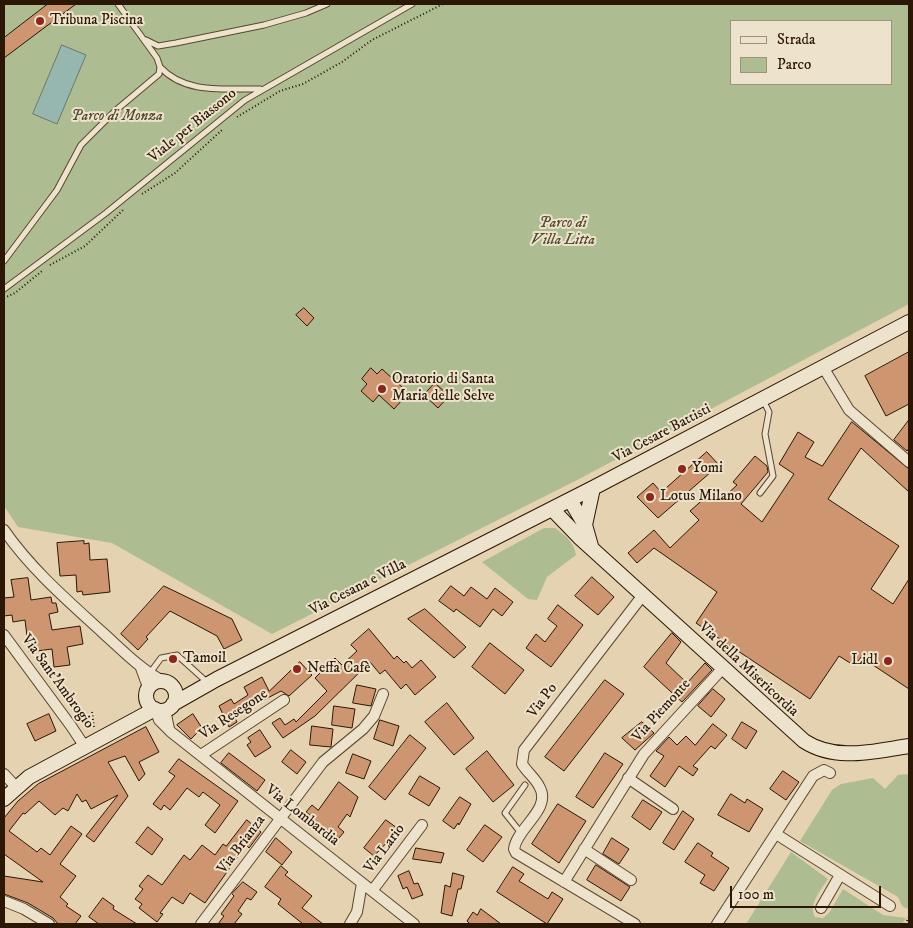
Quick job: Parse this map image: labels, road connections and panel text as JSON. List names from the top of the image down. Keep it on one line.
{"streets":{"main road":["Via Cesare Battisti","Via Cesana e Villa","Via della Misericordia"],"street":["Via Sant'Ambrogio","Via Po","Via Piemonte","Via Resegone","Via Lombardia","Via Brianza","Via Lario"],"lane":["Viale per Biassono"]},"crossings":[["Via Cesare Battisti","Via Cesana e Villa"],["Via Cesare Battisti","Via della Misericordia"],["Via Cesana e Villa","Via Sant'Ambrogio"],["Via Cesana e Villa","Via Lombardia"],["Via della Misericordia","Via Po"],["Via della Misericordia","Via Piemonte"],["Via Po","Via Piemonte"],["Via Resegone","Via Lombardia"],["Via Lombardia","Via Brianza"],["Via Lombardia","Via Lario"]],"parks":["Parco di Monza","Parco di Villa Litta"],"places":["Tribuna Piscina","Oratorio di Santa Maria delle Selve","Yomi","Lotus Milano","Tamoil","Lidl","Neffa Cafè"],"legend":["Strada","Parco"],"scale_bar":"100 m"}
